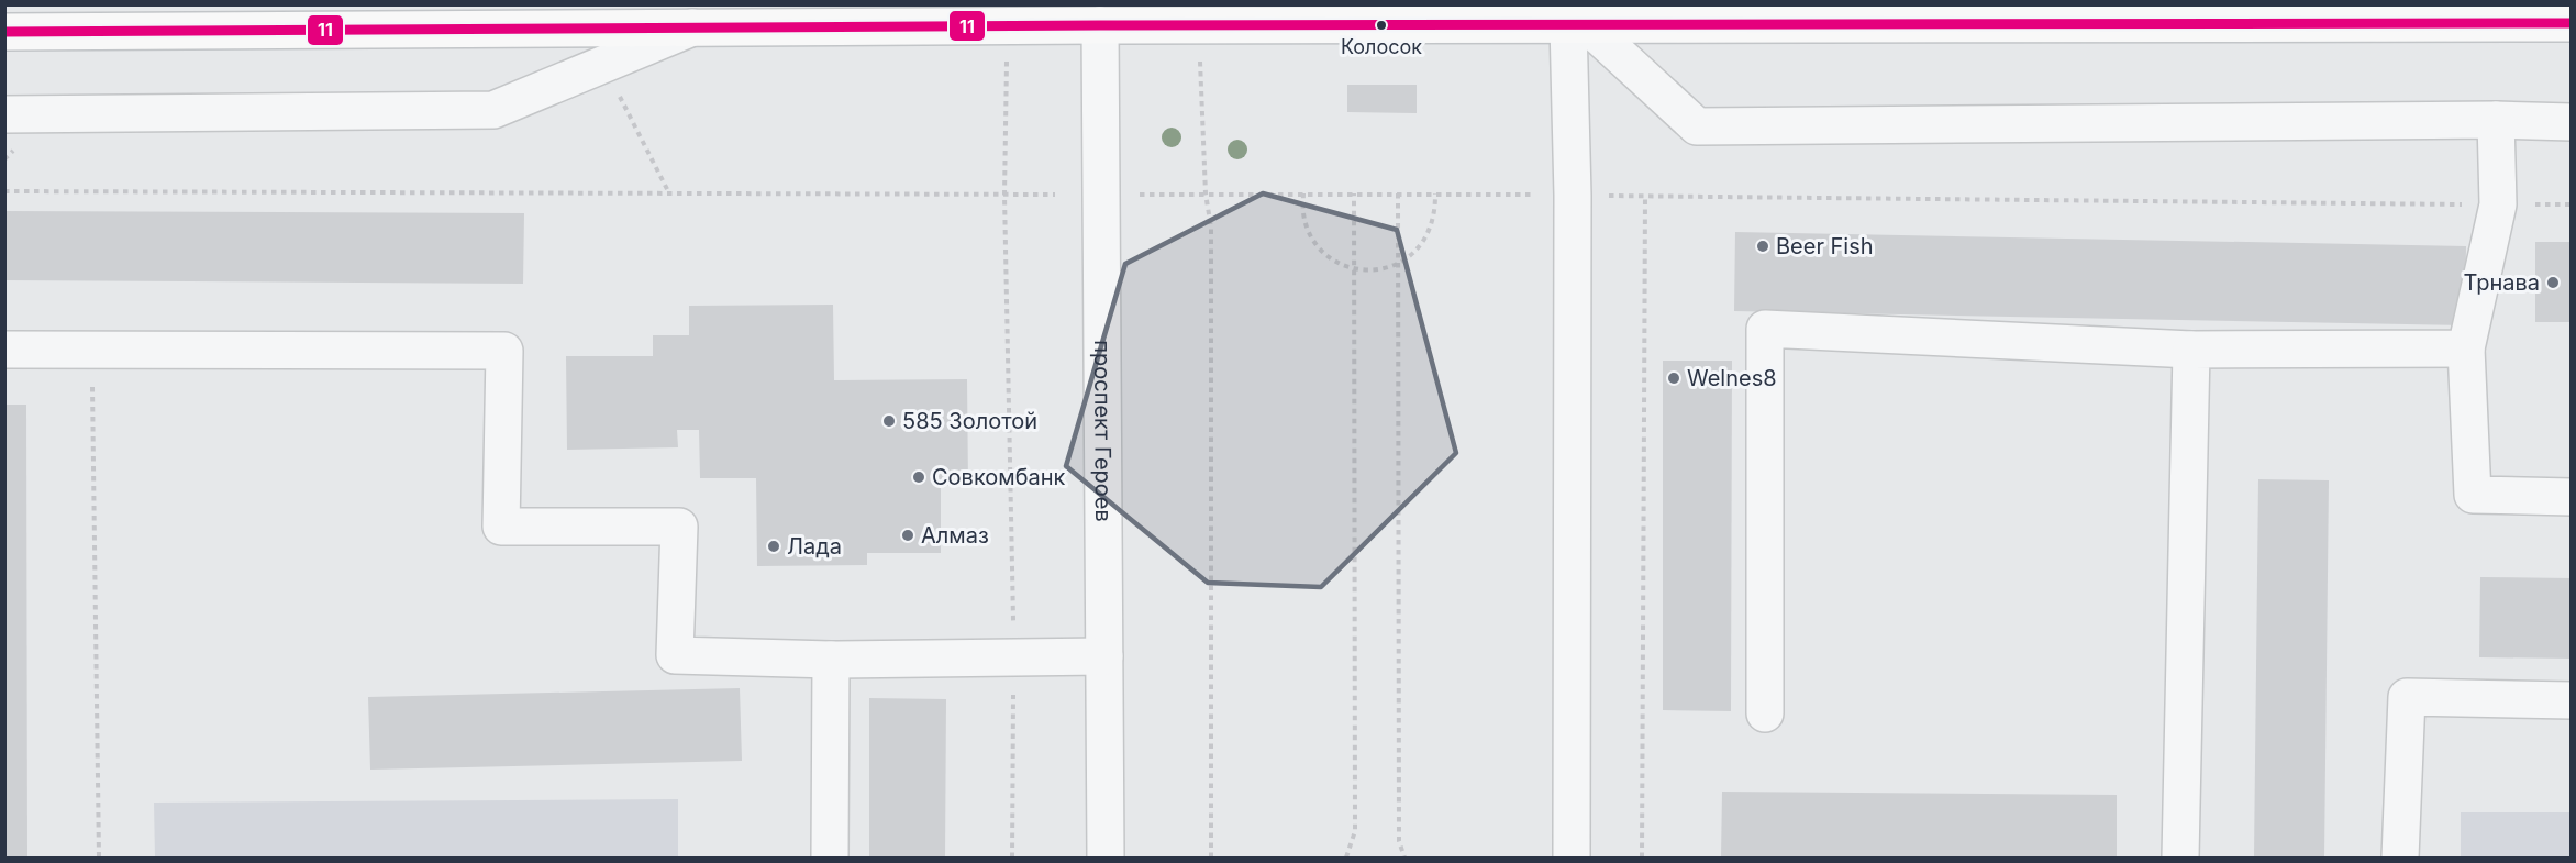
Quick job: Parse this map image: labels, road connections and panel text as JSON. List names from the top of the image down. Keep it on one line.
{"streets":{"street":["проспект Героев"]},"places":["Колосок","Beer Fish","Трнава","Welnes8","585 Золотой","Совкомбанк","Алмаз","Лада"],"lines":["transit line 11"]}
